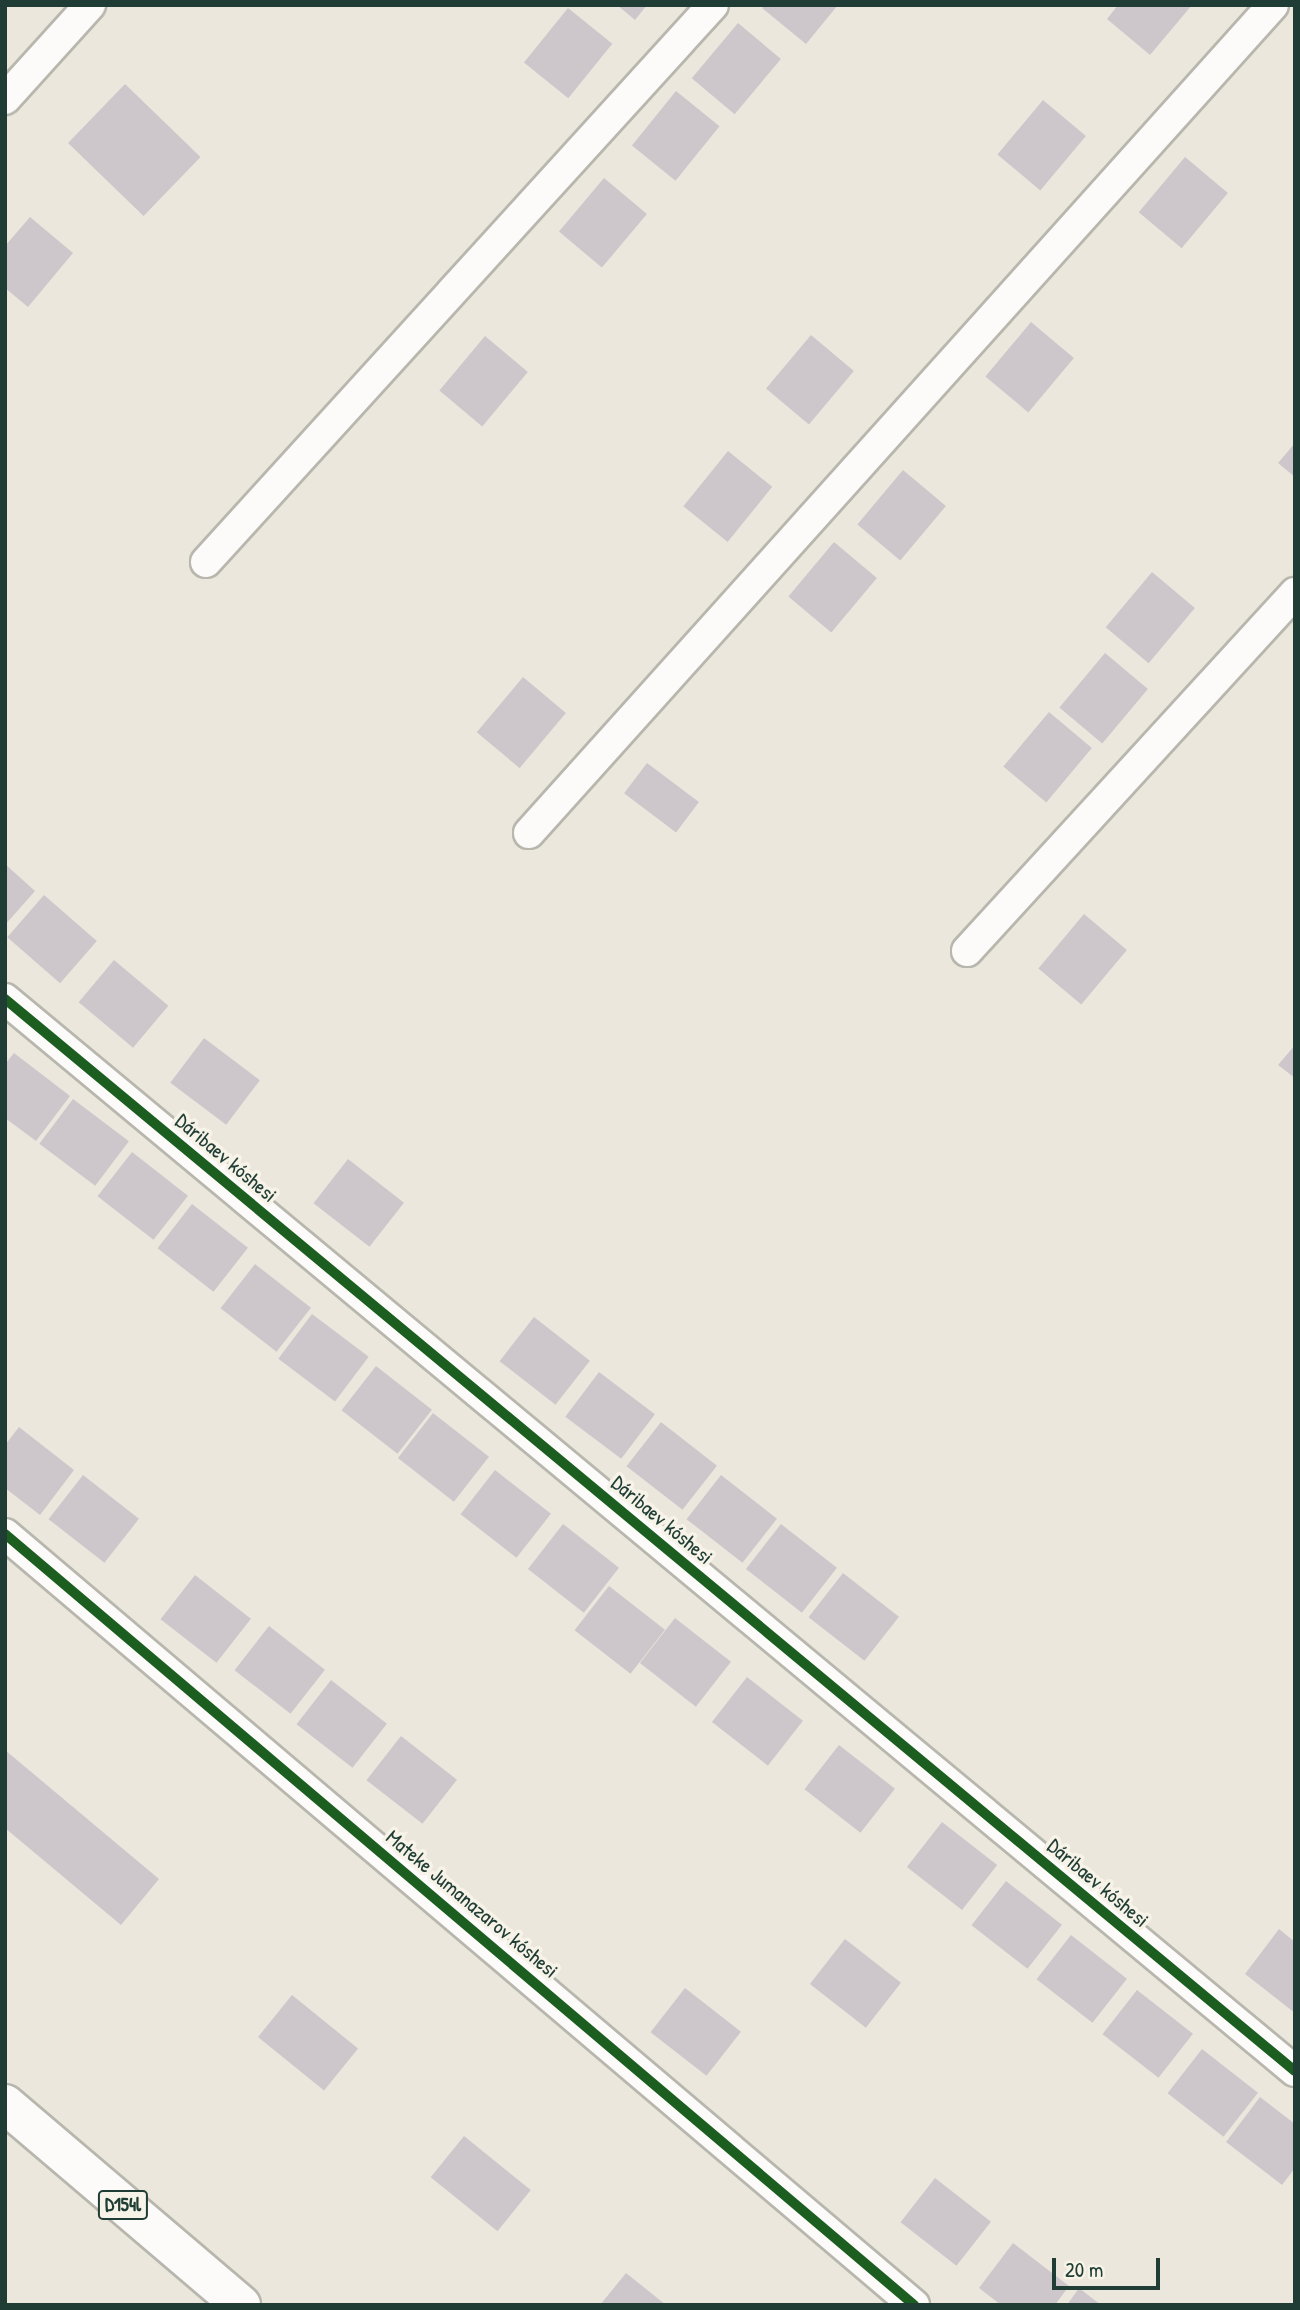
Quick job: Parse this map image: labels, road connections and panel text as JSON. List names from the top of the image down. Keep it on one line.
{"streets":{"main road":["D154l"],"street":["Dáribaev kóshesi","Mateke Jumanazarov kóshesi"]},"scale_bar":"20 m"}
